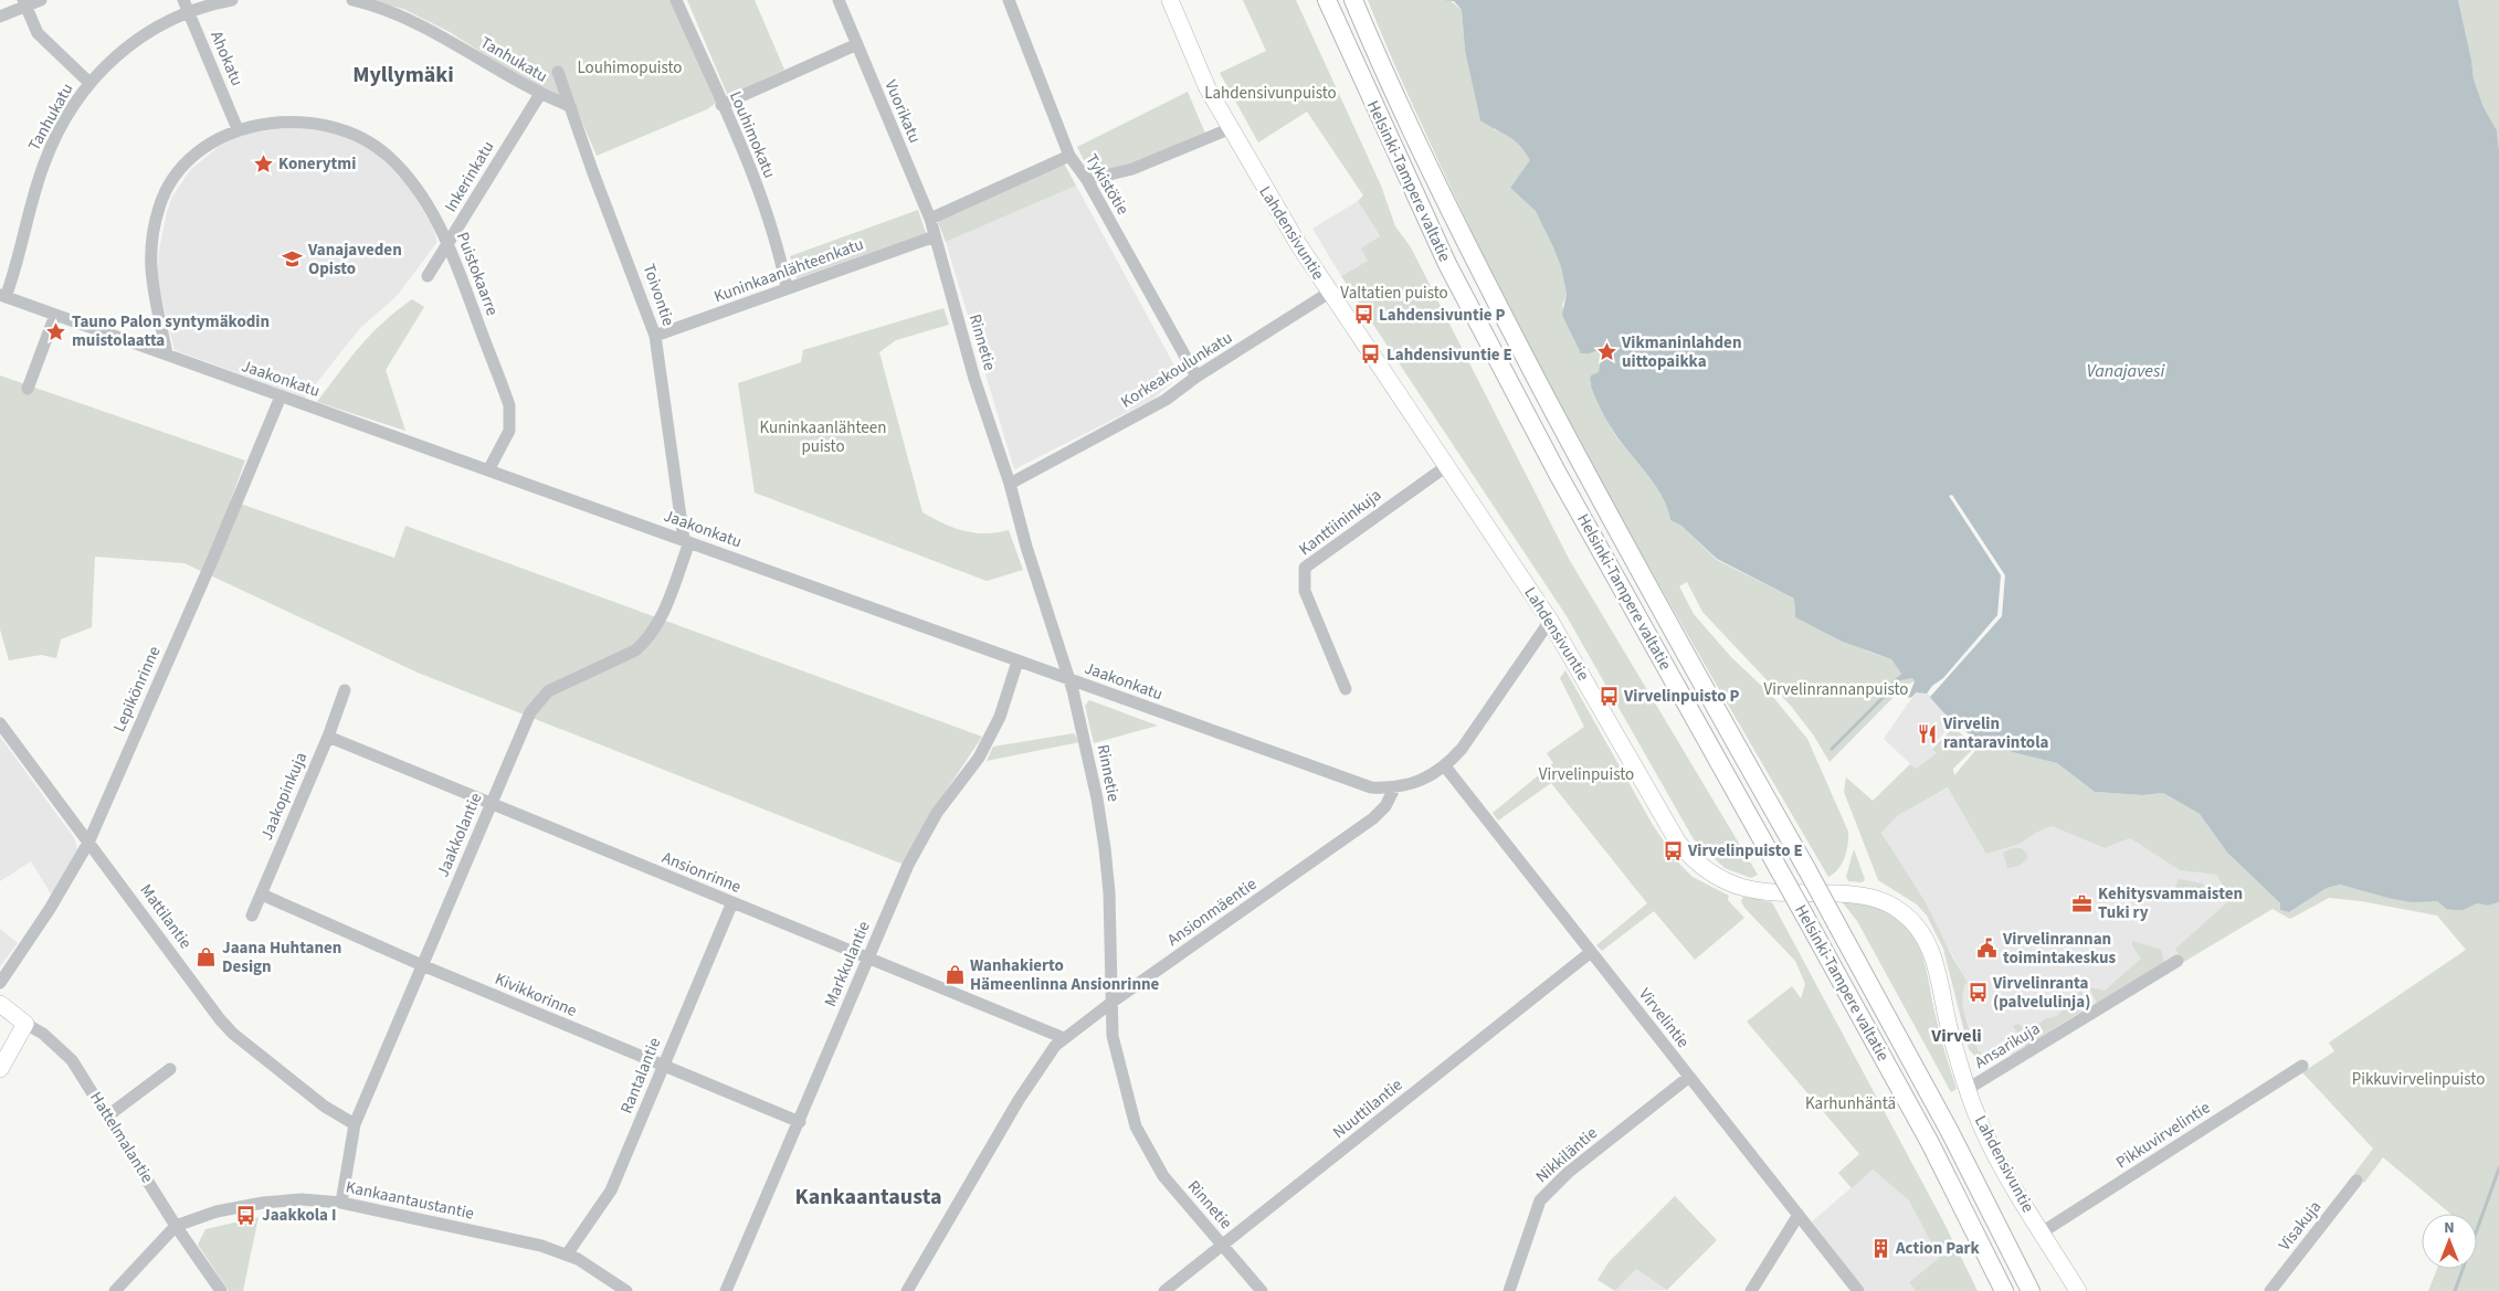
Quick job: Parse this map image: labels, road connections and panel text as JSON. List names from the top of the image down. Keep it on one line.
{"streets":{"highway":["Helsinki-Tampere valtatie"],"main road":["Lahdensivuntie","Hattelmalantie"],"street":["Ahokatu","Tanhukatu","Vuorikatu","Louhimokatu","Inkerinkatu","Tykistötie","Kuninkaanlähteenkatu","Puistokaarre","Toivontie","Rinnetie","Korkeakoulunkatu","Jaakonkatu","Kanttiininkuja","Lepikönrinne","Jaakopinkuja","Jaakkolantie","Ansionrinne","Ansionmäentie","Mattilantie","Markkulantie","Kivikkorinne","Virvelintie","Ansarikuja","Rantalantie","Nuuttilantie","Pikkuvirvelintie","Nikkiläntie","Kankaantaustantie","Visakuja"]},"crossings":[["Ahokatu","Tanhukatu"],["Ahokatu","Puistokaarre"],["Tanhukatu","Inkerinkatu"],["Tanhukatu","Toivontie"],["Tanhukatu","Jaakonkatu"],["Vuorikatu","Kuninkaanlähteenkatu"],["Vuorikatu","Rinnetie"],["Louhimokatu","Kuninkaanlähteenkatu"],["Inkerinkatu","Puistokaarre"],["Tykistötie","Korkeakoulunkatu"],["Lahdensivuntie","Korkeakoulunkatu"],["Lahdensivuntie","Kanttiininkuja"],["Lahdensivuntie","Ansarikuja"],["Lahdensivuntie","Pikkuvirvelintie"],["Kuninkaanlähteenkatu","Toivontie"],["Kuninkaanlähteenkatu","Rinnetie"],["Puistokaarre","Jaakonkatu"],["Toivontie","Jaakonkatu"],["Toivontie","Jaakkolantie"],["Rinnetie","Korkeakoulunkatu"],["Rinnetie","Jaakonkatu"],["Rinnetie","Ansionmäentie"],["Rinnetie","Nuuttilantie"],["Jaakonkatu","Lepikönrinne"],["Jaakonkatu","Jaakkolantie"],["Jaakonkatu","Ansionmäentie"],["Jaakonkatu","Markkulantie"],["Lepikönrinne","Mattilantie"],["Jaakopinkuja","Ansionrinne"],["Jaakopinkuja","Kivikkorinne"],["Jaakkolantie","Ansionrinne"],["Jaakkolantie","Mattilantie"],["Jaakkolantie","Kivikkorinne"],["Jaakkolantie","Kankaantaustantie"],["Ansionrinne","Ansionmäentie"],["Ansionrinne","Markkulantie"],["Ansionrinne","Rantalantie"],["Markkulantie","Kivikkorinne"],["Kivikkorinne","Rantalantie"],["Virvelintie","Nuuttilantie"],["Virvelintie","Nikkiläntie"],["Rantalantie","Kankaantaustantie"],["Hattelmalantie","Kankaantaustantie"]],"districts":["Myllymäki","Virveli","Kankaantausta"],"water":["Vanajavesi"],"parks":["Louhimopuisto","Lahdensivunpuisto","Valtatien puisto","Kuninkaanlähteen puisto","Virvelinrannanpuisto","Virvelinpuisto","Pikkuvirvelinpuisto","Karhunhäntä"],"places":{"place":["Konerytmi","Tauno Palon syntymäkodin muistolaatta","Vikmaninlahden uittopaikka"],"school or university":["Vanajaveden Opisto"],"bus stop":["Lahdensivuntie P","Lahdensivuntie E","Virvelinpuisto P","Virvelinpuisto E","Virvelinranta (palvelulinja)","Jaakkola I"],"restaurant":["Virvelin rantaravintola"],"office":["Kehitysvammaisten Tuki ry"],"public building":["Virvelinrannan toimintakeskus"],"shop":["Jaana Huhtanen Design","Wanhakierto Hämeenlinna Ansionrinne"],"building":["Action Park"]},"north":"top"}
